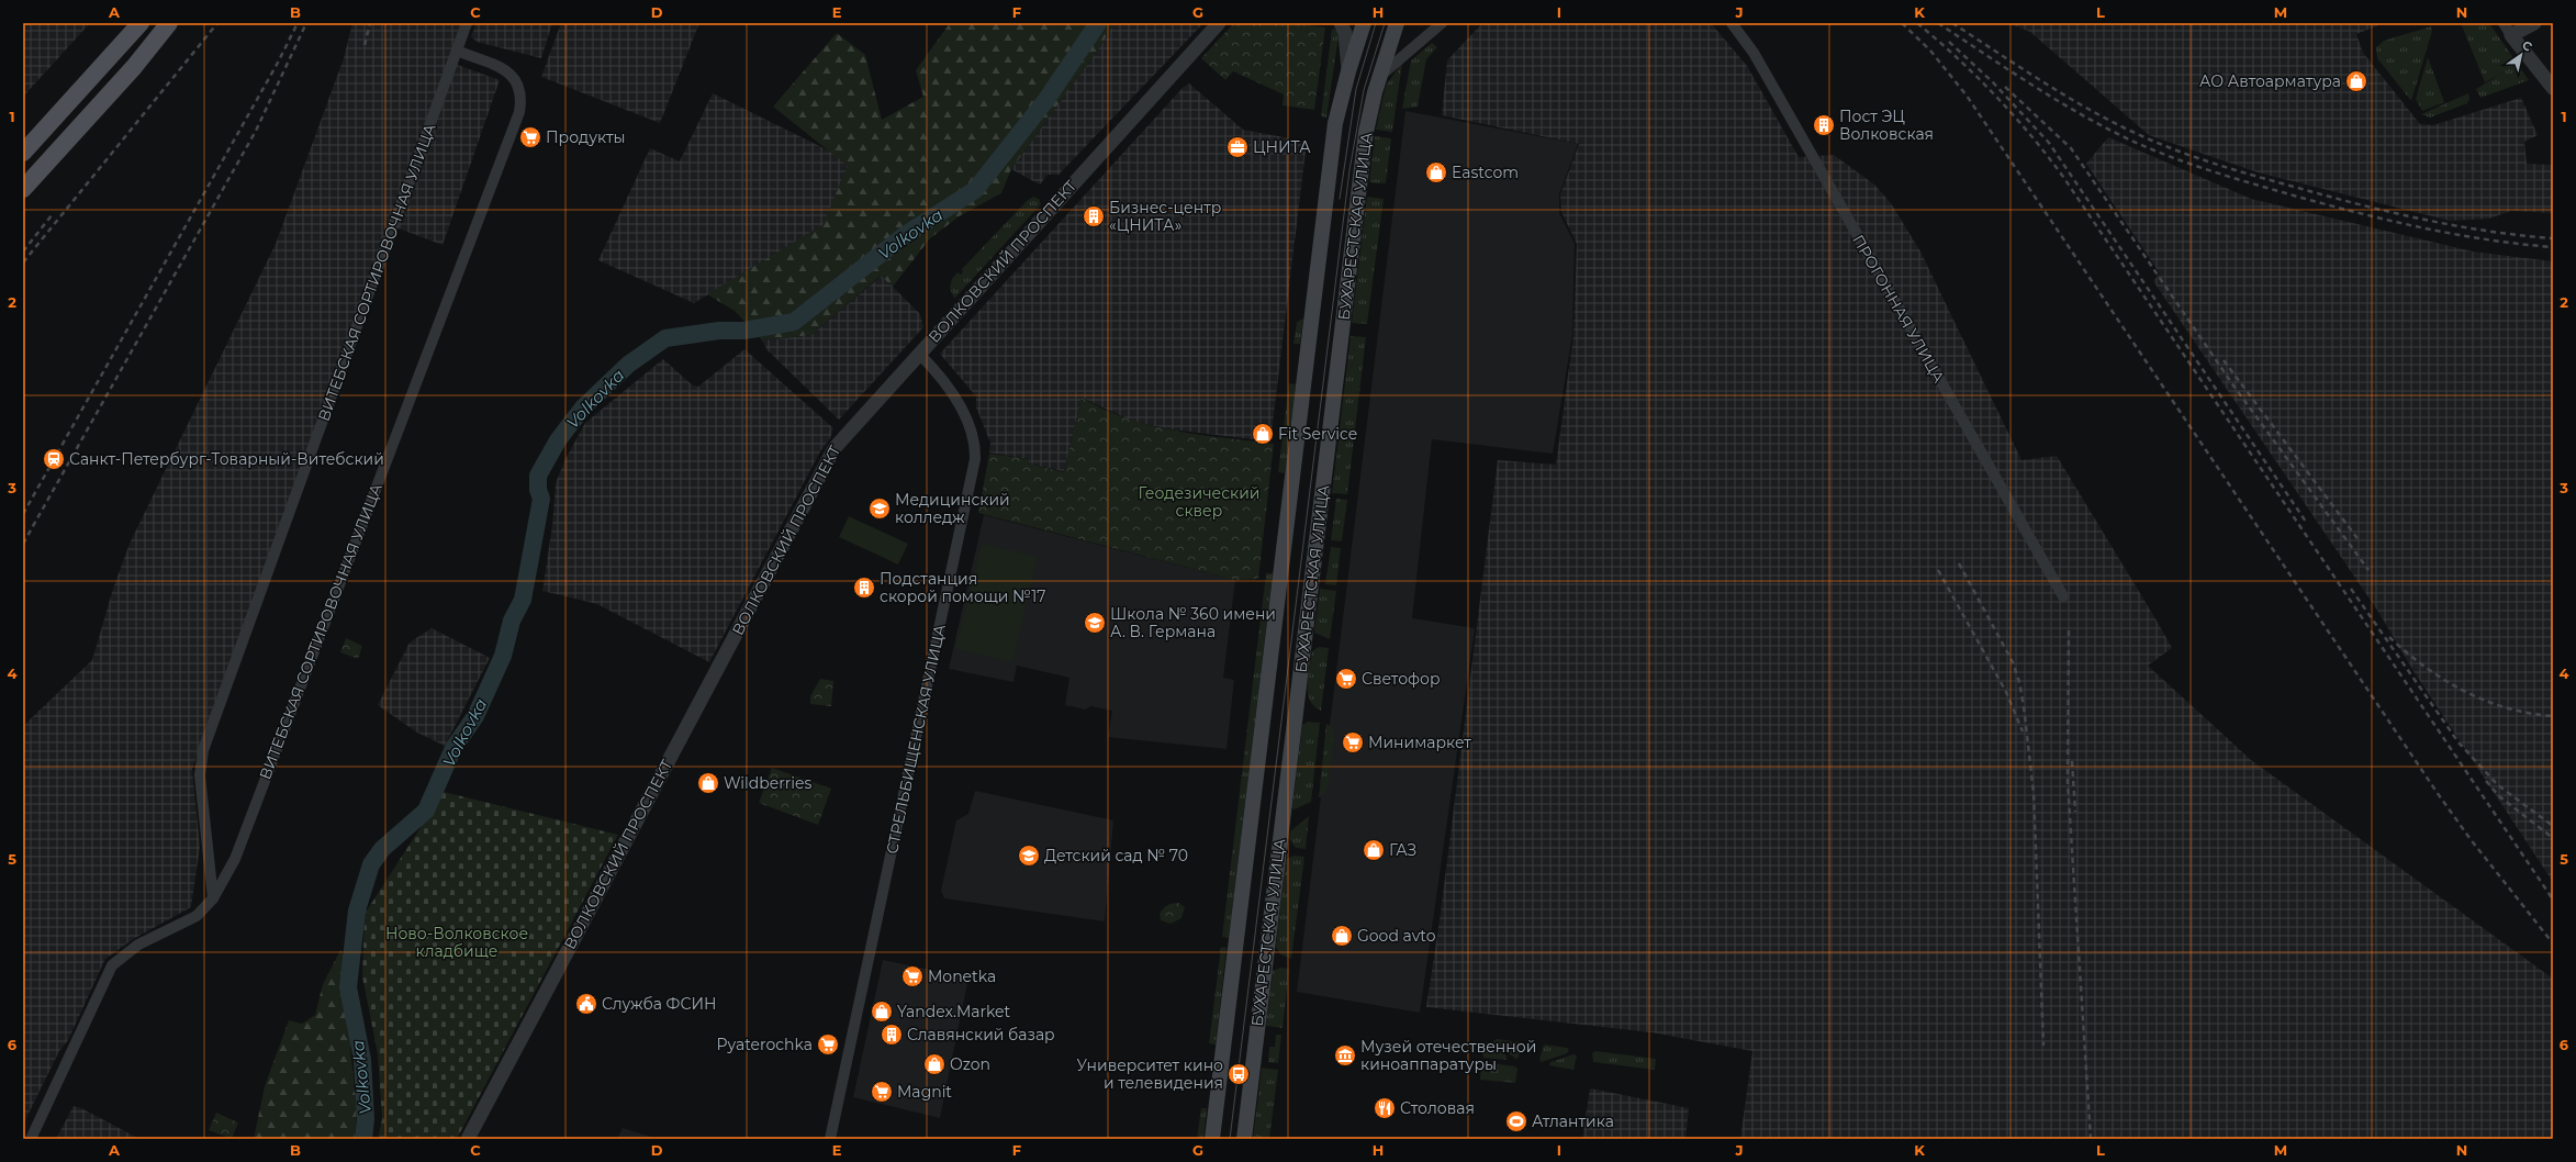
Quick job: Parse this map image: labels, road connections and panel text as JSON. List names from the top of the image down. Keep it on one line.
{"streets":{"main road":["БУХАРЕСТСКАЯ УЛИЦА"],"street":["ВОЛКОВСКИЙ ПРОСПЕКТ","ВИТЕБСКАЯ СОРТИРОВОЧНАЯ УЛИЦА","ПРОГОННАЯ УЛИЦА","СТРЕЛЬБИЩЕНСКАЯ УЛИЦА"]},"crossings":[["ВОЛКОВСКИЙ ПРОСПЕКТ","СТРЕЛЬБИЩЕНСКАЯ УЛИЦА"]],"water":["Volkovka"],"parks":["Геодезический сквер","Ново-Волковское кладбище"],"places":{"shop":["АО Автоарматура","Eastcom","Fit Service","Wildberries","ГАЗ","Good avto","Yandex.Market","Ozon"],"building":["Пост ЭЦ Волковская","Бизнес-центр «ЦНИТА»","Подстанция скорой помощи №17","Славянский базар"],"supermarket":["Продукты","Светофор","Минимаркет","Monetka","Pyaterochka","Magnit"],"office":["ЦНИТА"],"station":["Санкт-Петербург-Товарный-Витебский"],"school or university":["Медицинский колледж","Школа № 360 имени А. В. Германа","Детский сад № 70"],"public building":["Служба ФСИН"],"museum":["Музей отечественной киноаппаратуры"],"bus stop":["Университет кино и телевидения"],"restaurant":["Столовая"],"sports":["Атлантика"]},"north":"top right","grid":{"columns":["A","B","C","D","E","F","G","H","I","J","K","L","M","N"],"rows":["1","2","3","4","5","6"]}}
